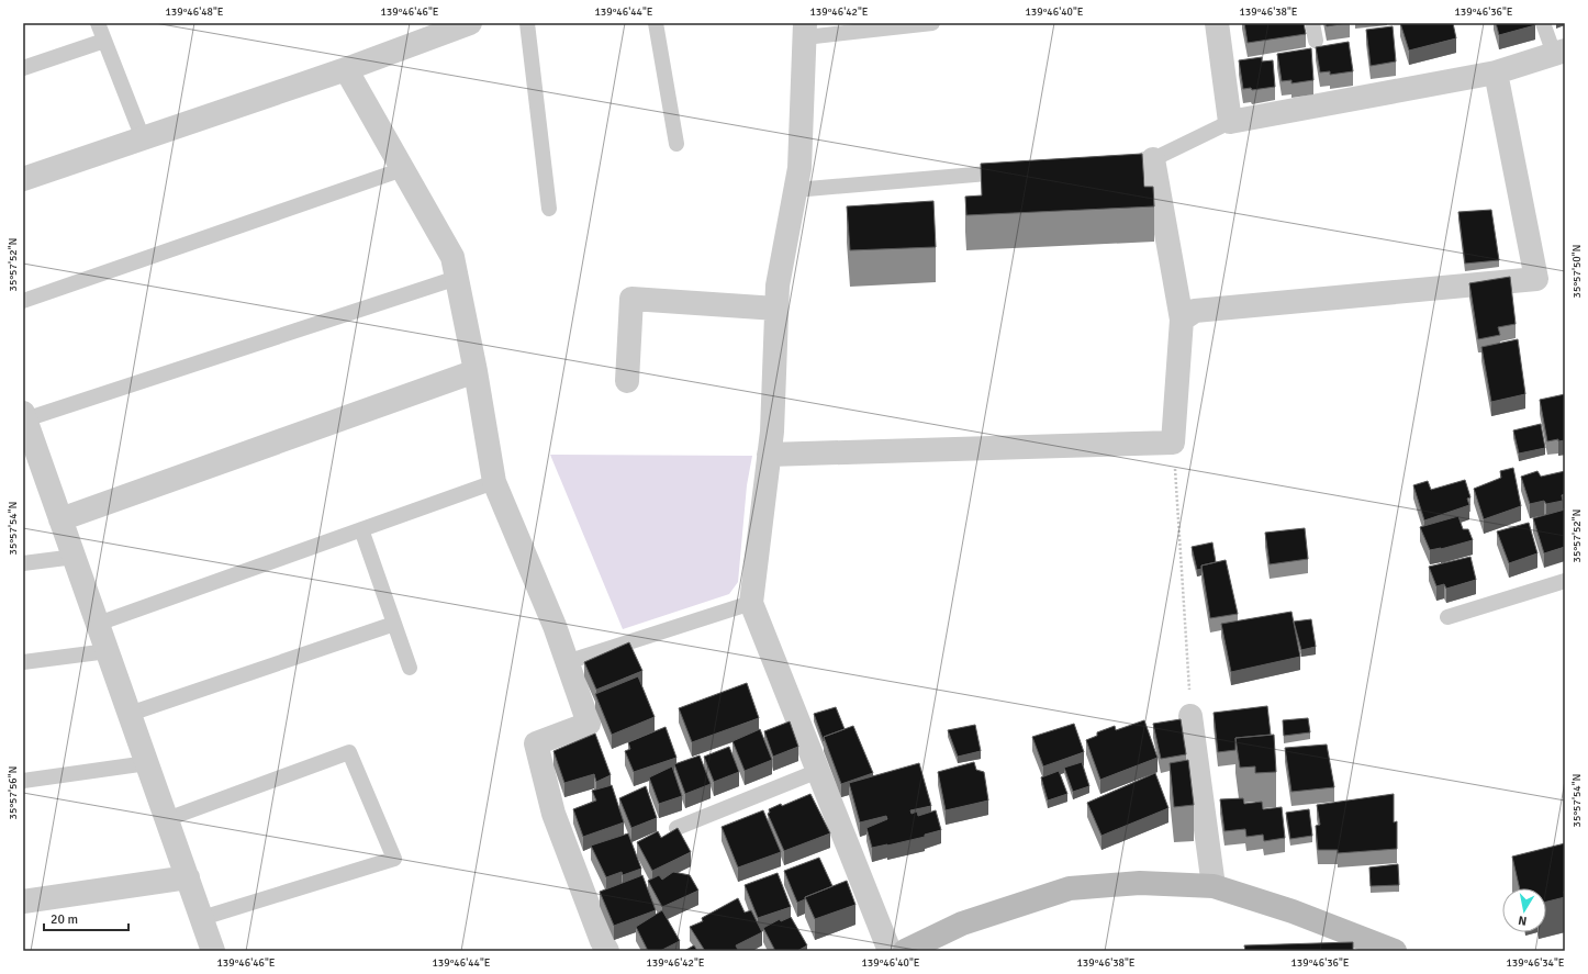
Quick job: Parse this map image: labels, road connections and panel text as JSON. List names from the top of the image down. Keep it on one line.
{"scale_bar":"20 m","north":"bottom","coordinates":["139°46'48\"E","139°46'46\"E","139°46'44\"E","139°46'42\"E","139°46'40\"E","139°46'38\"E","139°46'36\"E","35°57'52\"N","35°57'50\"N","35°57'54\"N","35°57'56\"N","139°46'34\"E"]}
